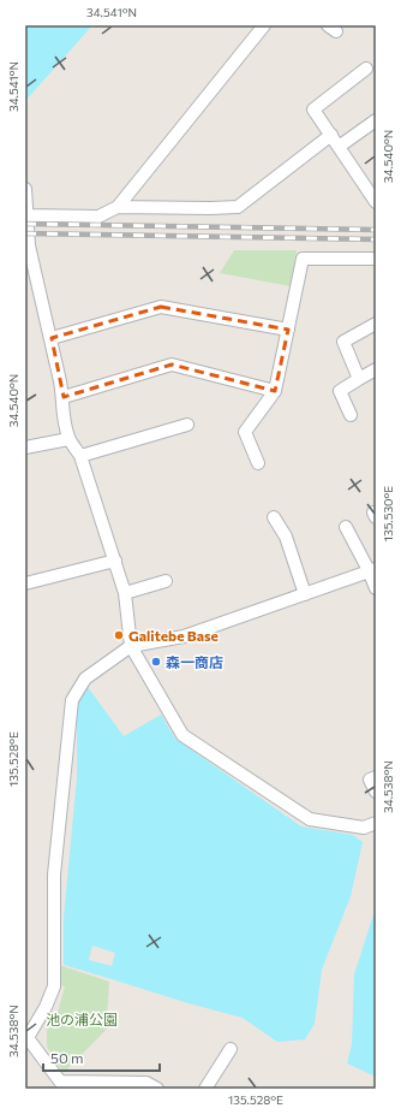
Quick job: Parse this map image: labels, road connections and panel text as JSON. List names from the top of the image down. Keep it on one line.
{"parks":["池の浦公園"],"places":["Galitebe Base","森一商店"],"scale_bar":"50 m","coordinates":["34.541°N","34.540°N","135.530°E","135.528°E","34.538°N"]}
